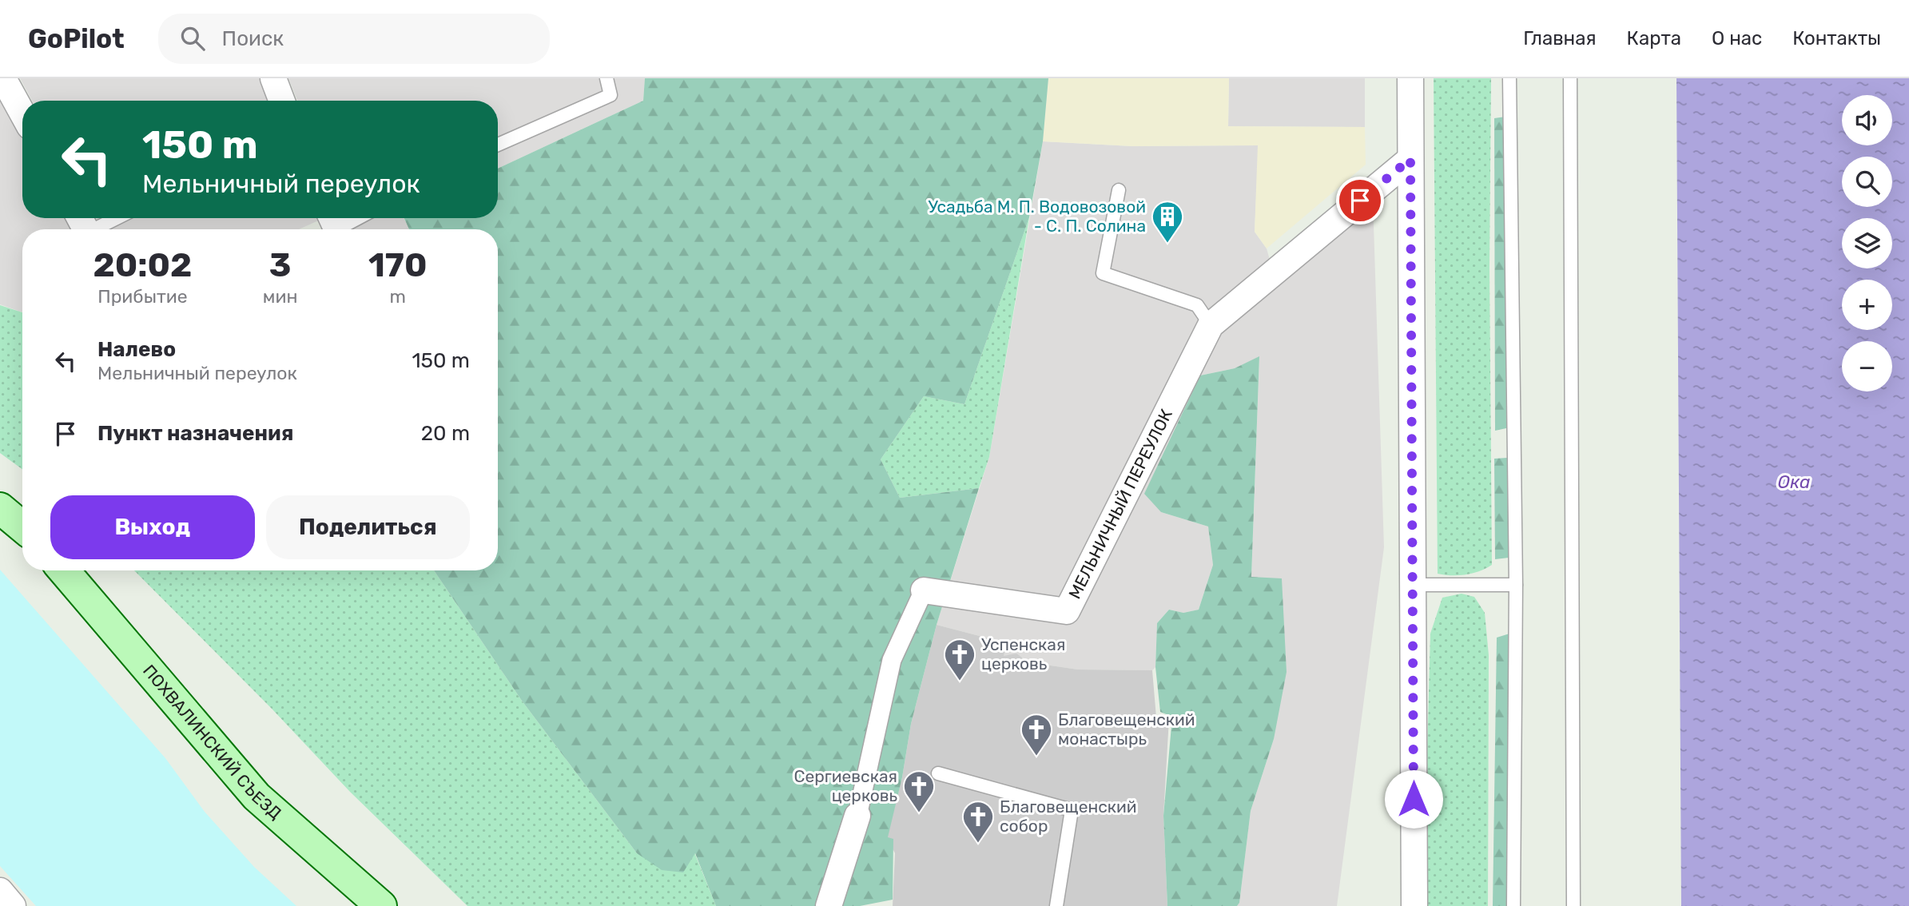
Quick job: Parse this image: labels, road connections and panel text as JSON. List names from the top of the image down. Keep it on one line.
{"streets":{"main road":["ПОХВАЛИНСКИЙ СЪЕЗД"],"street":["МЕЛЬНИЧНЫЙ ПЕРЕУЛОК"]},"water":["Ока"],"places":{"building":["Усадьба М. П. Водовозовой - С. П. Солина"],"church":["Успенская церковь","Благовещенский монастырь","Сергиевская церковь","Благовещенский собор"]},"page":{"header":"GoPilot","search":"Поиск","nav":["Главная","Карта","О нас","Контакты"],"map_buttons":["+","−"],"turn":["150 m","Мельничный переулок"],"eta":["20:02","Прибытие","3","мин","170","m"],"list":[{"name":"Налево","note":"Мельничный переулок","value":"150 m"},{"name":"Пункт назначения","value":"20 m"}],"buttons":["Выход","Поделиться"]}}
